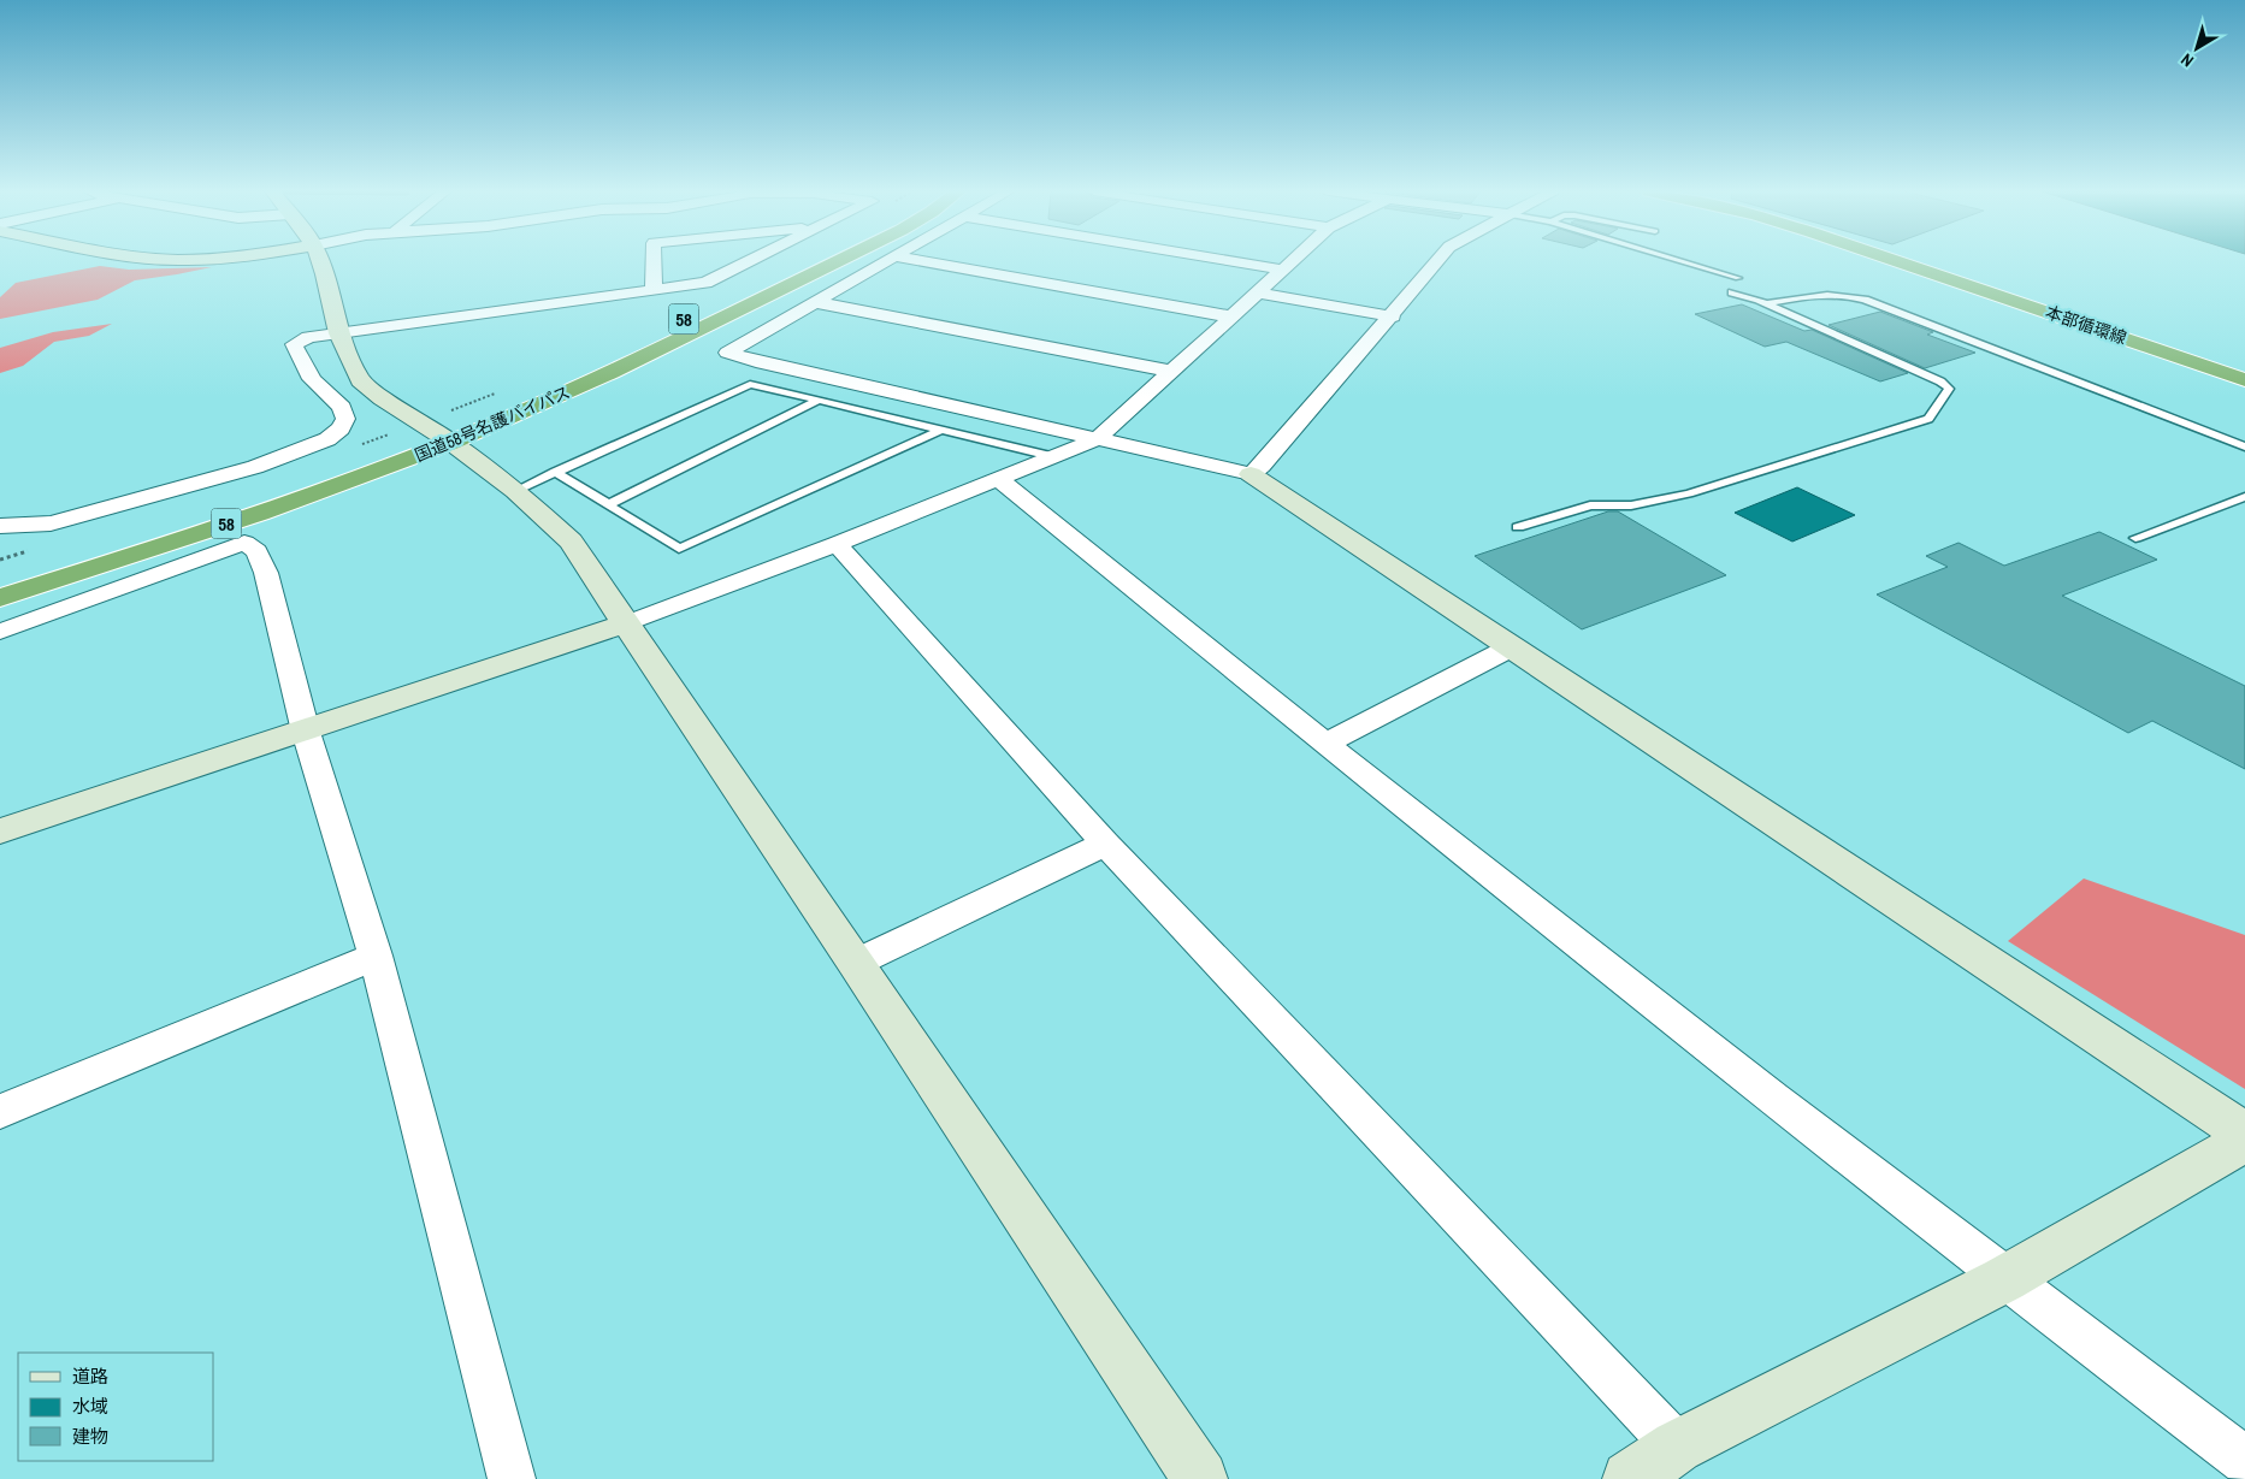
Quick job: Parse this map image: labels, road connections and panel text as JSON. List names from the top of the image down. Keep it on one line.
{"streets":{"highway":["58","本部循環線","国道58号名護バイパス"]},"legend":["道路","水域","建物"],"north":"bottom left"}
